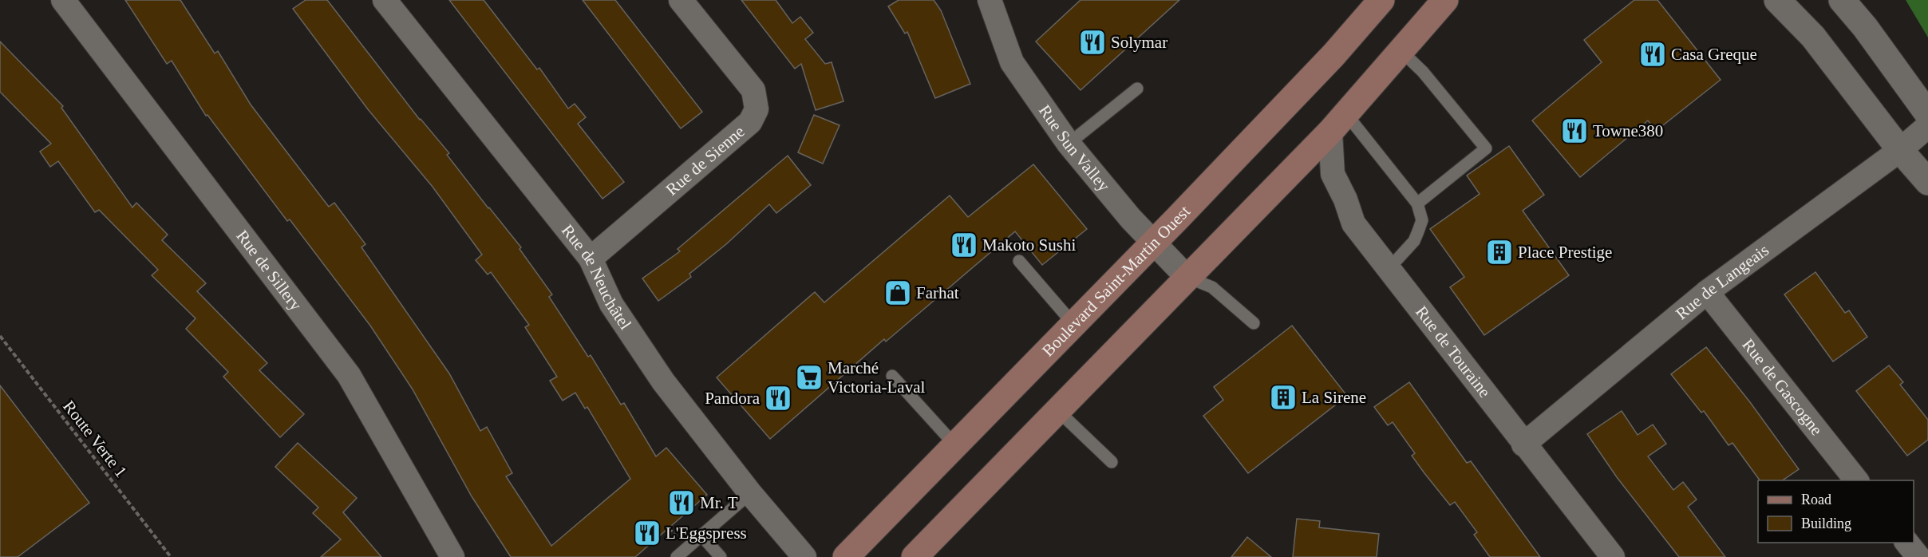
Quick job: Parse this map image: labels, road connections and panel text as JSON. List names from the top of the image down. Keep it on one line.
{"streets":{"main road":["Boulevard Saint-Martin Ouest"],"street":["Rue Sun Valley","Rue de Sienne","Rue de Sillery","Rue de Neuchâtel","Rue de Langeais","Rue de Touraine","Rue de Gascogne"],"path":["Route Verte 1"]},"crossings":[["Rue Sun Valley","Boulevard Saint-Martin Ouest"],["Rue de Sienne","Rue de Neuchâtel"],["Rue de Langeais","Rue de Touraine"],["Rue de Langeais","Rue de Gascogne"]],"places":{"restaurant":["Solymar","Casa Greque","Towne380","Makoto Sushi","Pandora","Mr. T","L'Eggspress"],"building":["Place Prestige","La Sirene"],"shop":["Farhat"],"supermarket":["Marché Victoria-Laval"]},"legend":["Road","Building"]}
